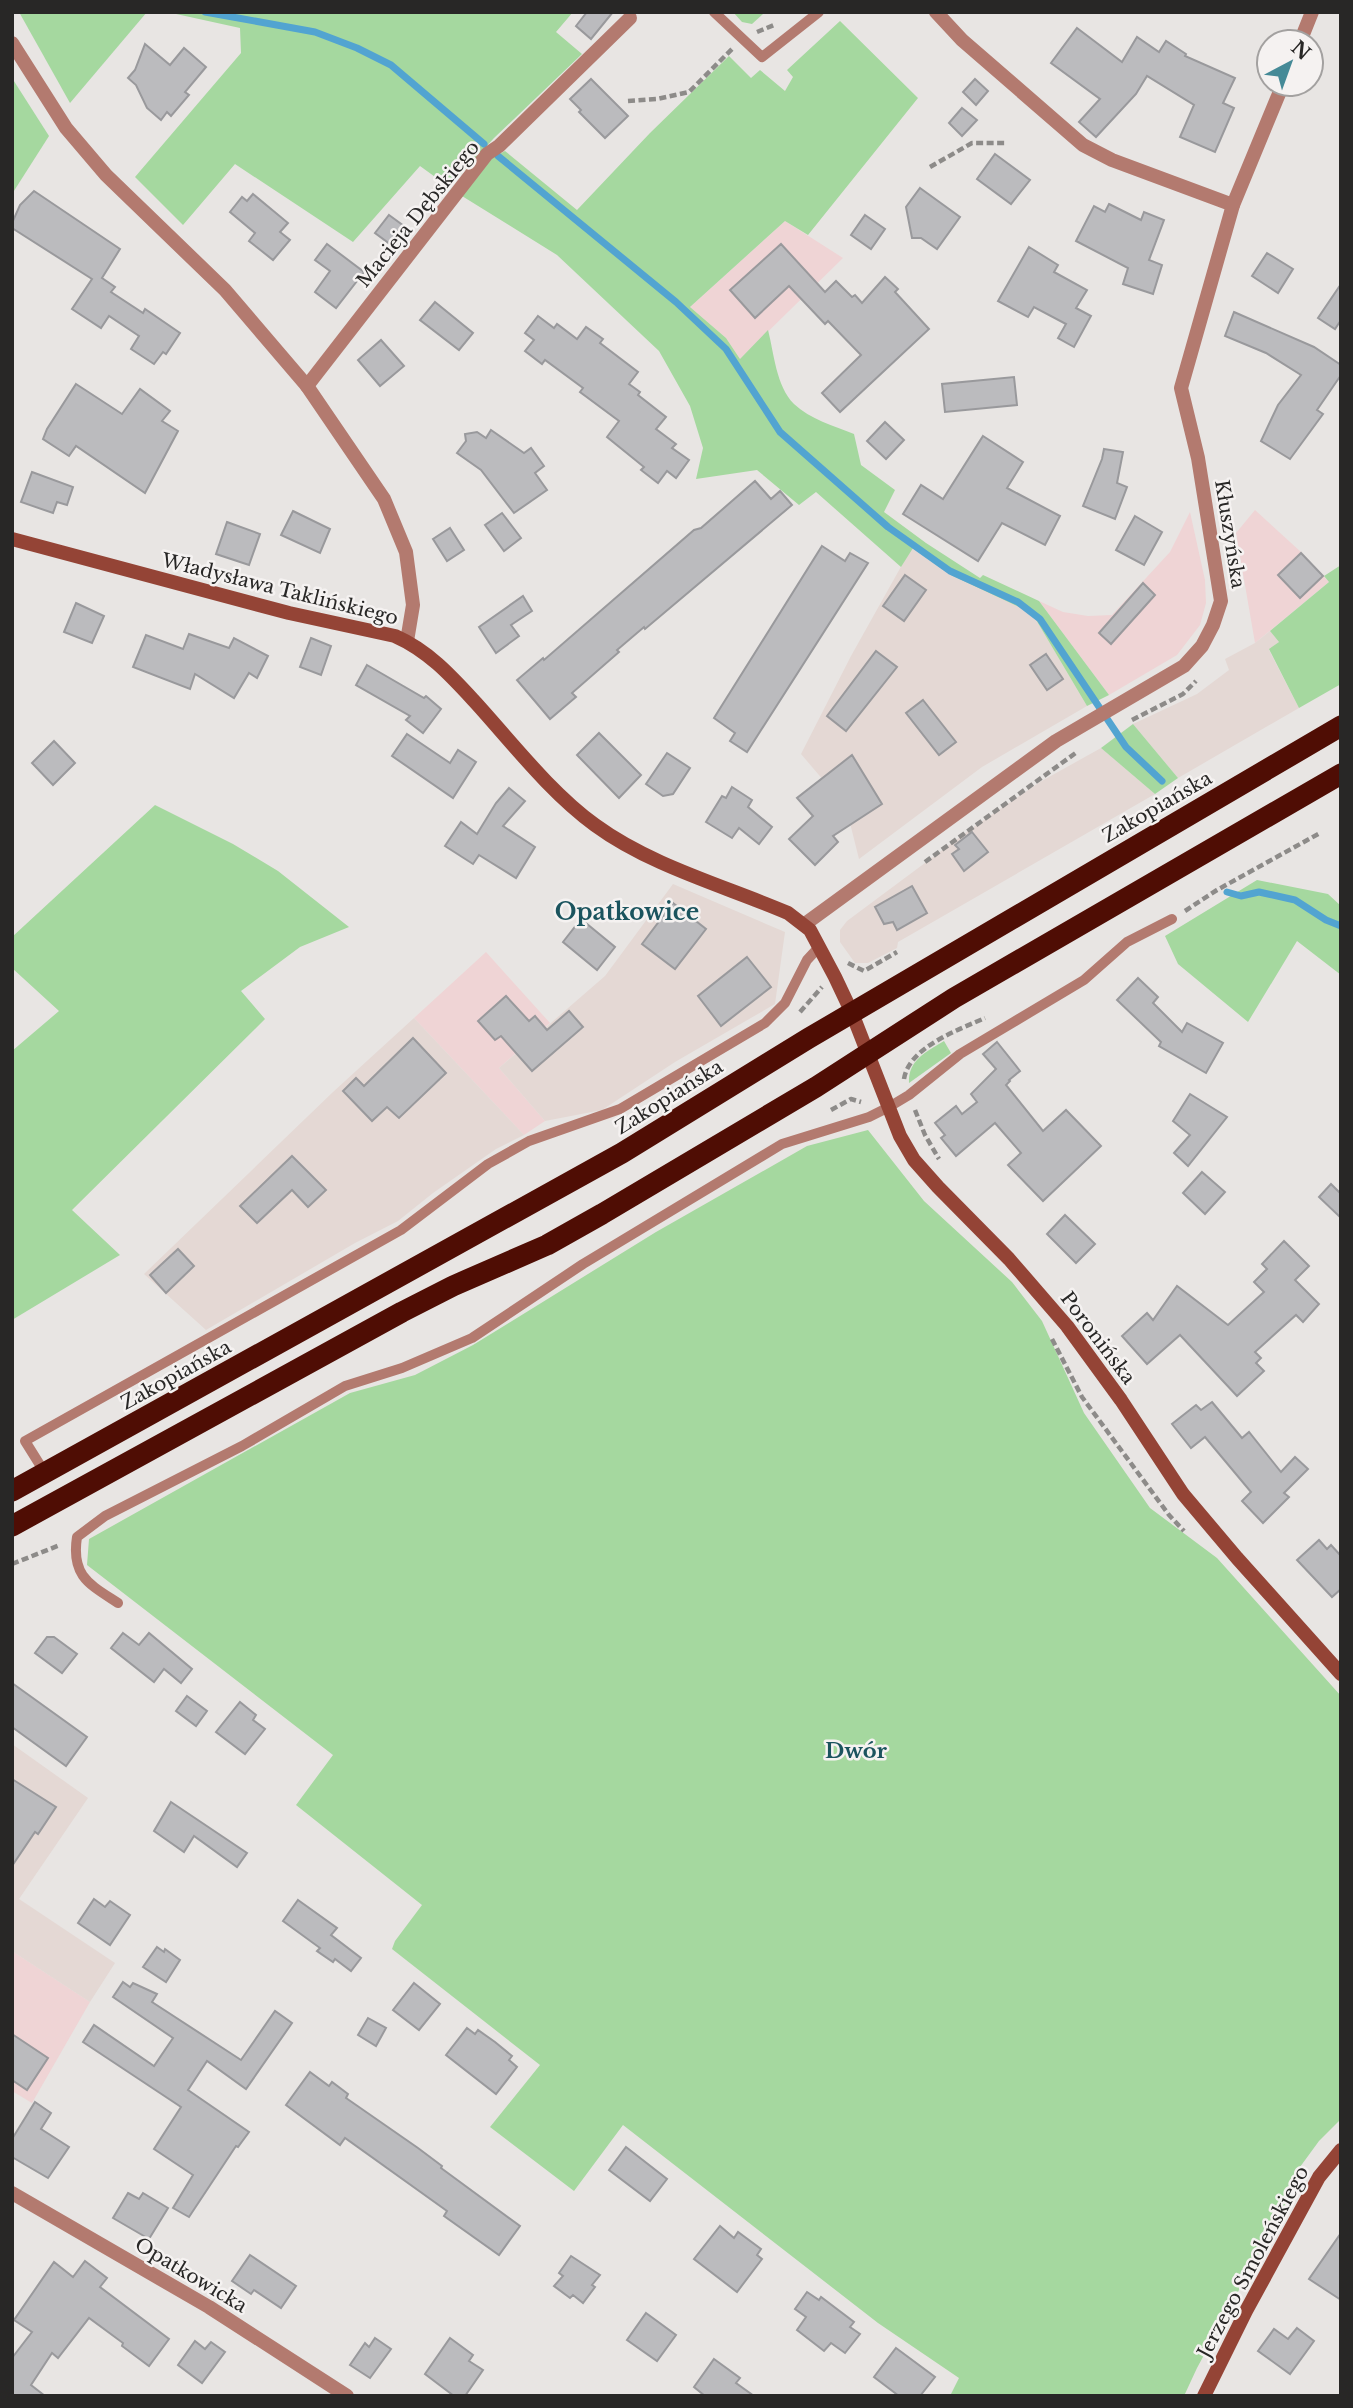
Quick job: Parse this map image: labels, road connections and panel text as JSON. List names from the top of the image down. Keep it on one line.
{"streets":{"highway":["Zakopiańska"],"street":["Macieja Dębskiego","Kłuszyńska","Władysława Taklińskiego","Poronińska","Jerzego Smoleńskiego","Opatkowicka"]},"crossings":[["Kłuszyńska","Władysława Taklińskiego"],["Zakopiańska","Poronińska"]],"districts":["Opatkowice","Dwór"],"north":"top right"}
